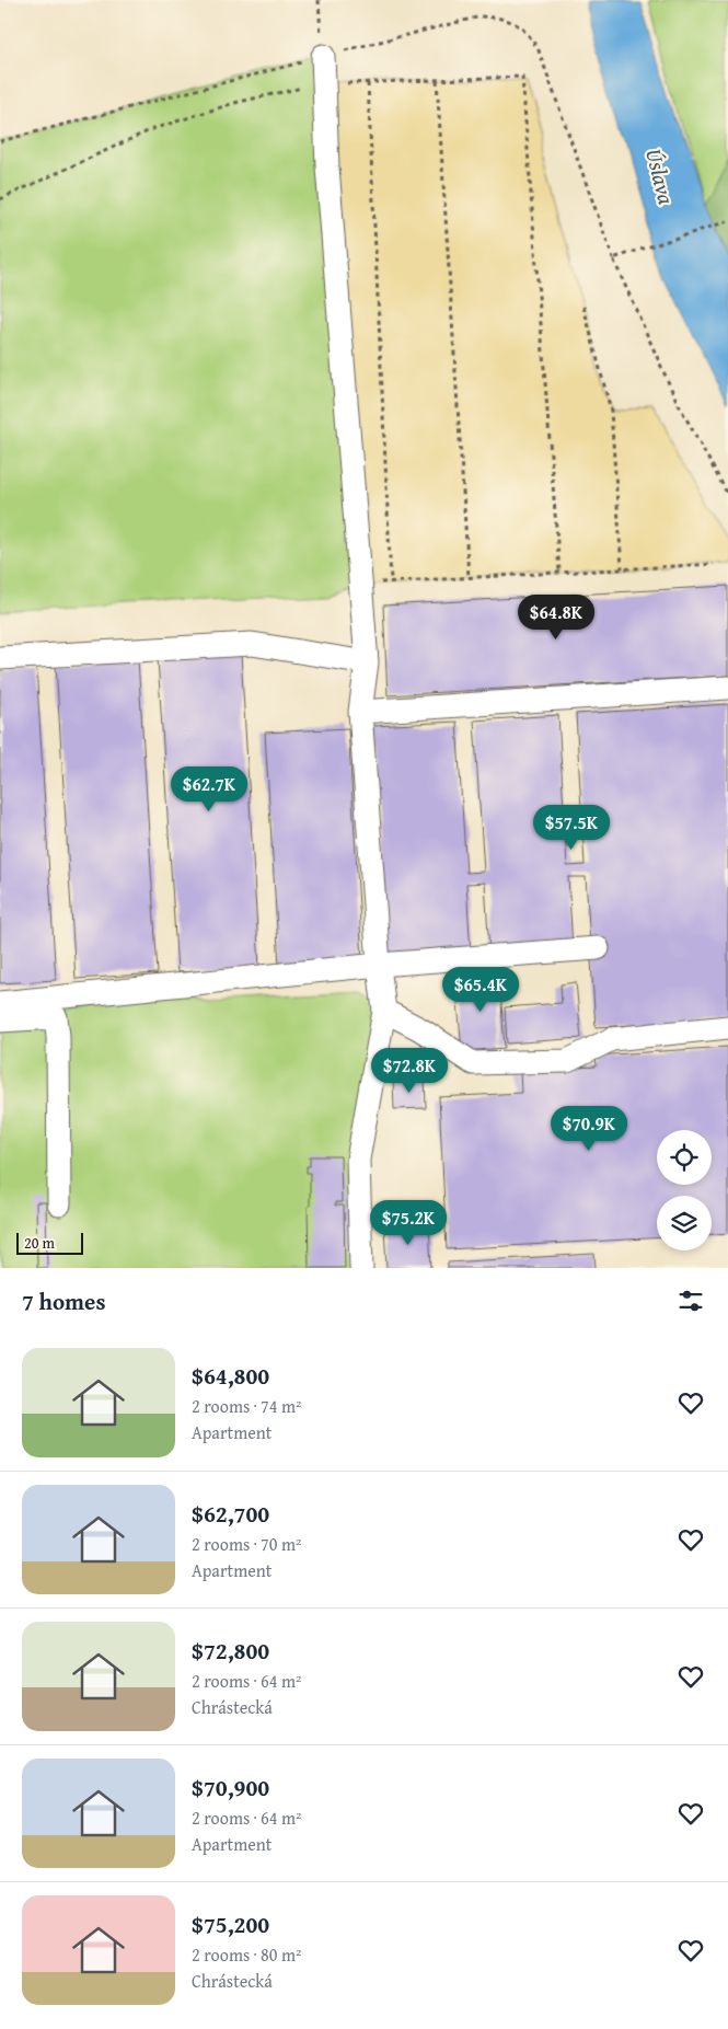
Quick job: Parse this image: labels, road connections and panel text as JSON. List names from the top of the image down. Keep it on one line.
{"water":["Úslava"],"scale_bar":"20 m","page":{"price":["$64.8K","$62.7K","$57.5K","$65.4K","$72.8K","$70.9K","$75.2K"],"scale":"20 m","heading":"7 homes","list":[{"name":"$64,800","note":"2 rooms · 74 m² · Apartment"},{"name":"$62,700","note":"2 rooms · 70 m² · Apartment"},{"name":"$72,800","note":"2 rooms · 64 m² · Chrástecká"},{"name":"$70,900","note":"2 rooms · 64 m² · Apartment"},{"name":"$75,200","note":"2 rooms · 80 m² · Chrástecká"}]}}
